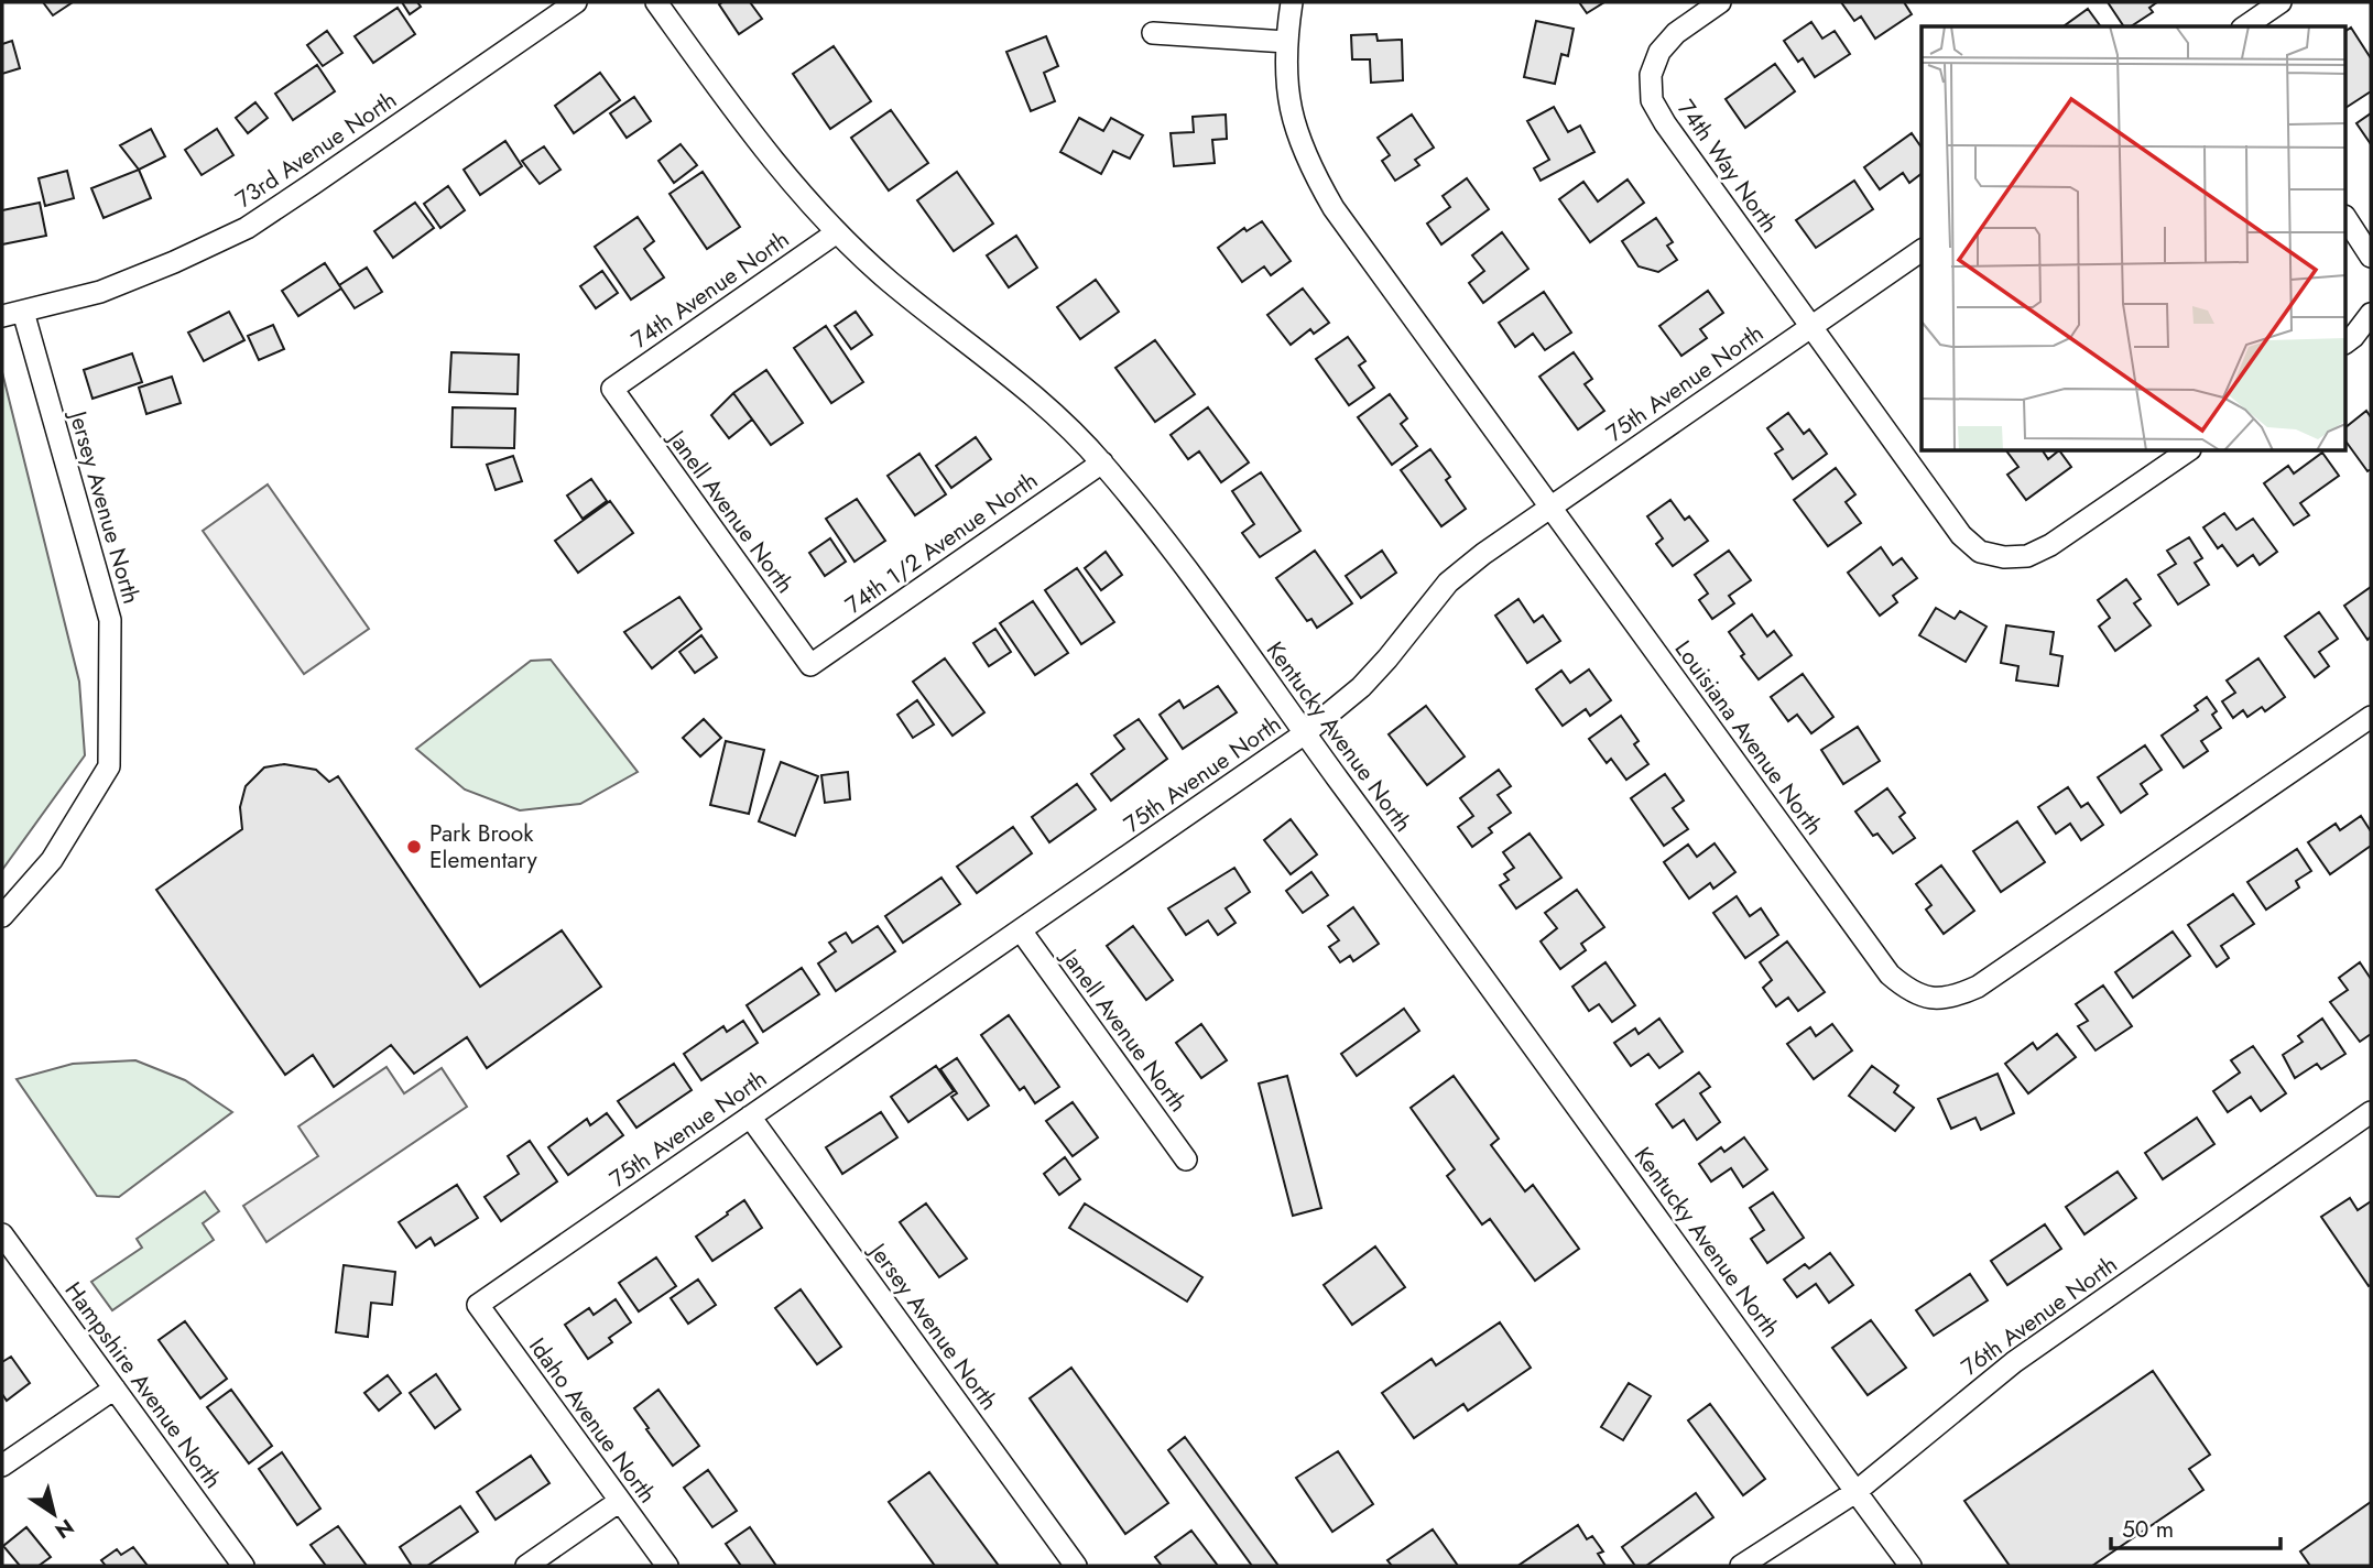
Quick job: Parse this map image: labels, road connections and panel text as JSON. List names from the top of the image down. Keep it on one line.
{"streets":{"street":["73rd Avenue North","74th Way North","74th Avenue North","75th Avenue North","Jersey Avenue North","Janell Avenue North","74th 1/2 Avenue North","Kentucky Avenue North","Louisiana Avenue North","76th Avenue North","Hampshire Avenue North","Idaho Avenue North"]},"crossings":[["73rd Avenue North","Jersey Avenue North"],["74th Way North","75th Avenue North"],["74th Avenue North","Janell Avenue North"],["74th Avenue North","Kentucky Avenue North"],["75th Avenue North","Jersey Avenue North"],["75th Avenue North","Janell Avenue North"],["75th Avenue North","Kentucky Avenue North"],["75th Avenue North","Louisiana Avenue North"],["75th Avenue North","Idaho Avenue North"],["Janell Avenue North","74th 1/2 Avenue North"],["74th 1/2 Avenue North","Kentucky Avenue North"],["Kentucky Avenue North","76th Avenue North"]],"places":["Park Brook Elementary"],"scale_bar":"50 m","north":"bottom right"}
